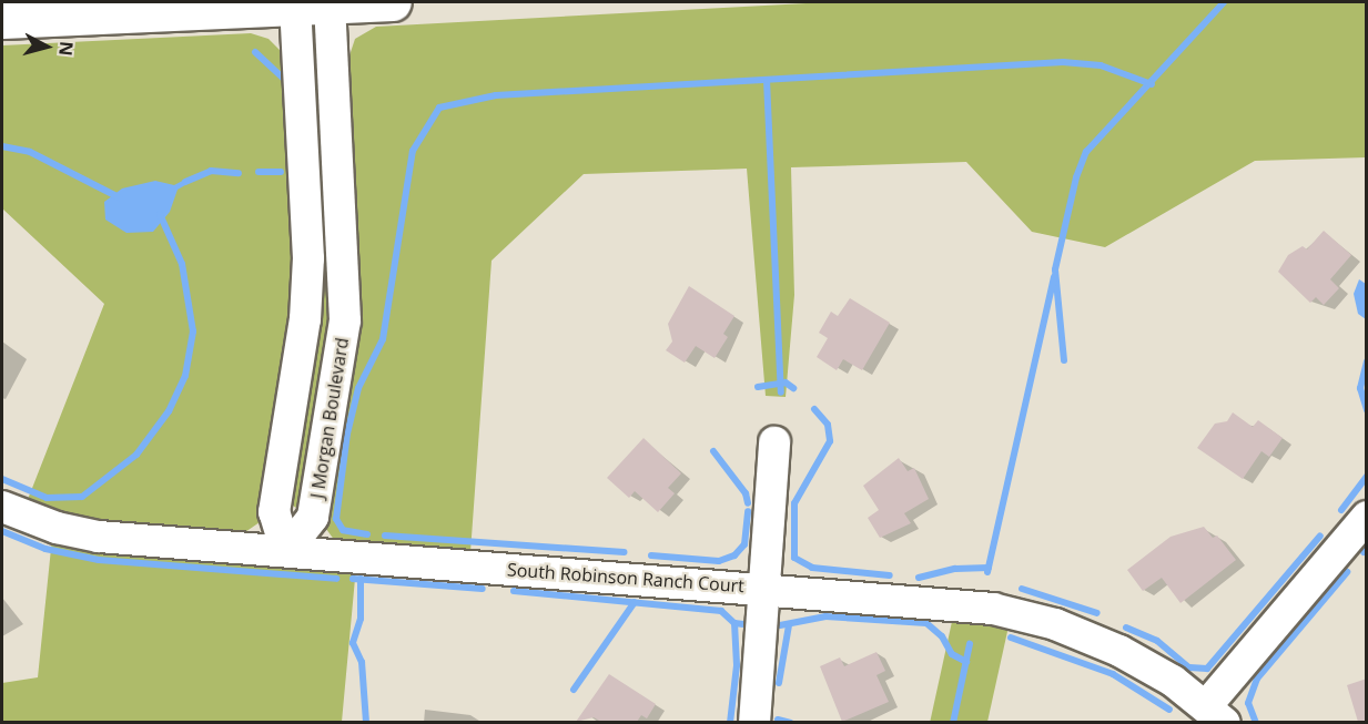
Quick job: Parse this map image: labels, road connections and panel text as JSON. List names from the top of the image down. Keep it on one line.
{"streets":{"street":["South Robinson Ranch Court"]},"north":"right"}
